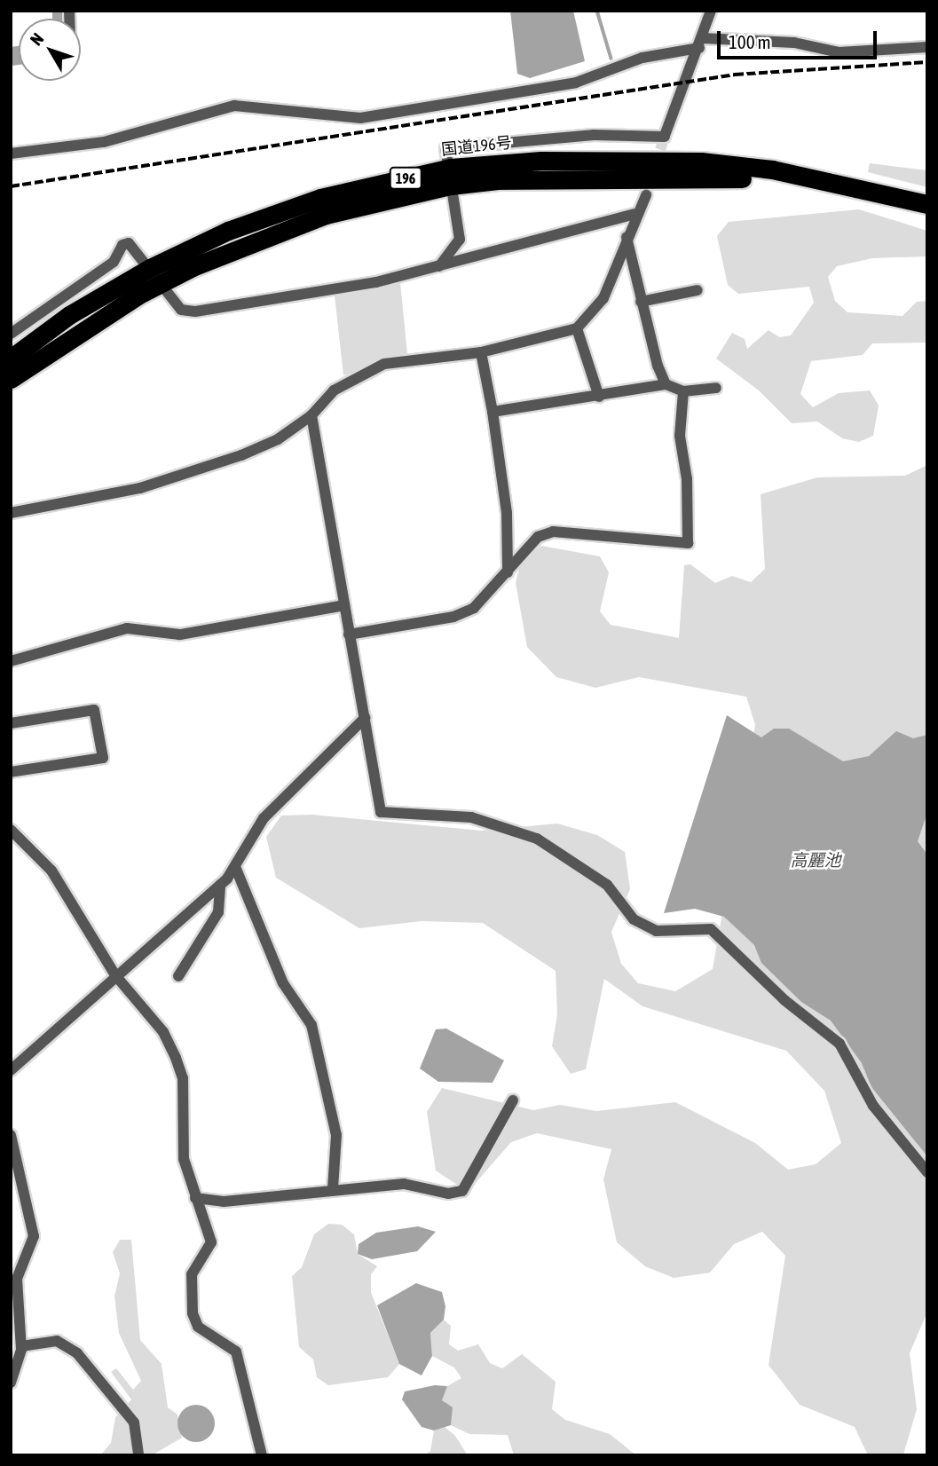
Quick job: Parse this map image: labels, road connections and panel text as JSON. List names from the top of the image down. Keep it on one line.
{"streets":{"highway":["196"]},"water":["高麗池"],"scale_bar":"100 m","north":"top left"}
